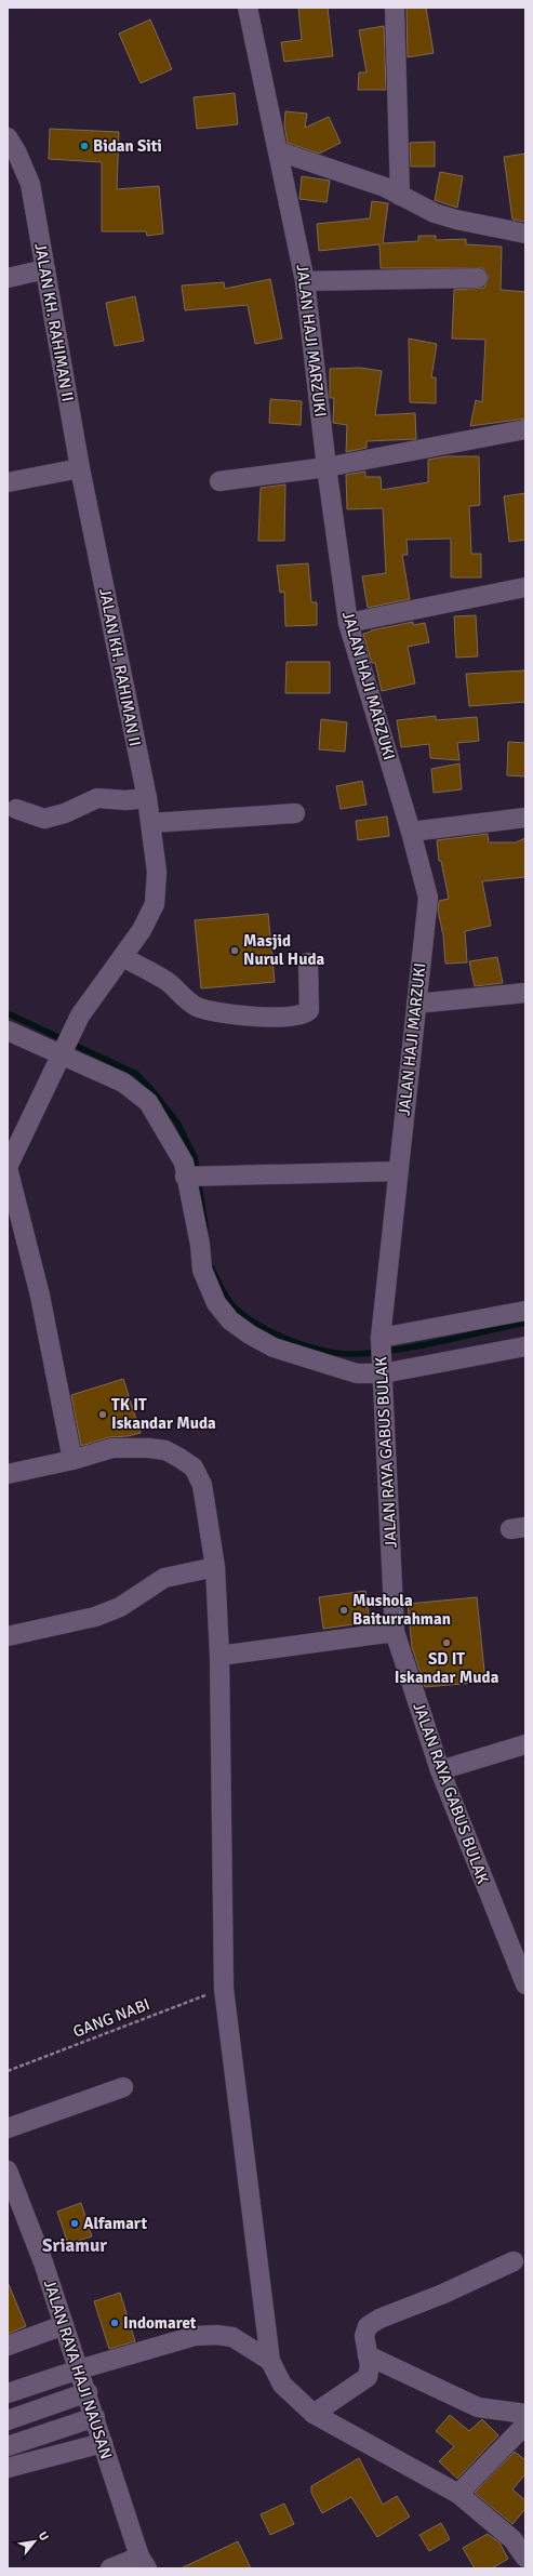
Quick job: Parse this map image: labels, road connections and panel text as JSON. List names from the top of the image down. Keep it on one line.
{"streets":{"street":["JALAN KH. RAHIMAN II","JALAN HAJI MARZUKI","JALAN RAYA GABUS BULAK","JALAN RAYA HAJI NAUSAN"],"path":["GANG NABI"]},"crossings":[["JALAN HAJI MARZUKI","JALAN RAYA GABUS BULAK"]],"districts":["Sriamur"],"places":["Bidan Siti","Masjid Nurul Huda","TK IT Iskandar Muda","Mushola Baiturrahman","SD IT Iskandar Muda","Alfamart","Indomaret"],"north":"top right"}
